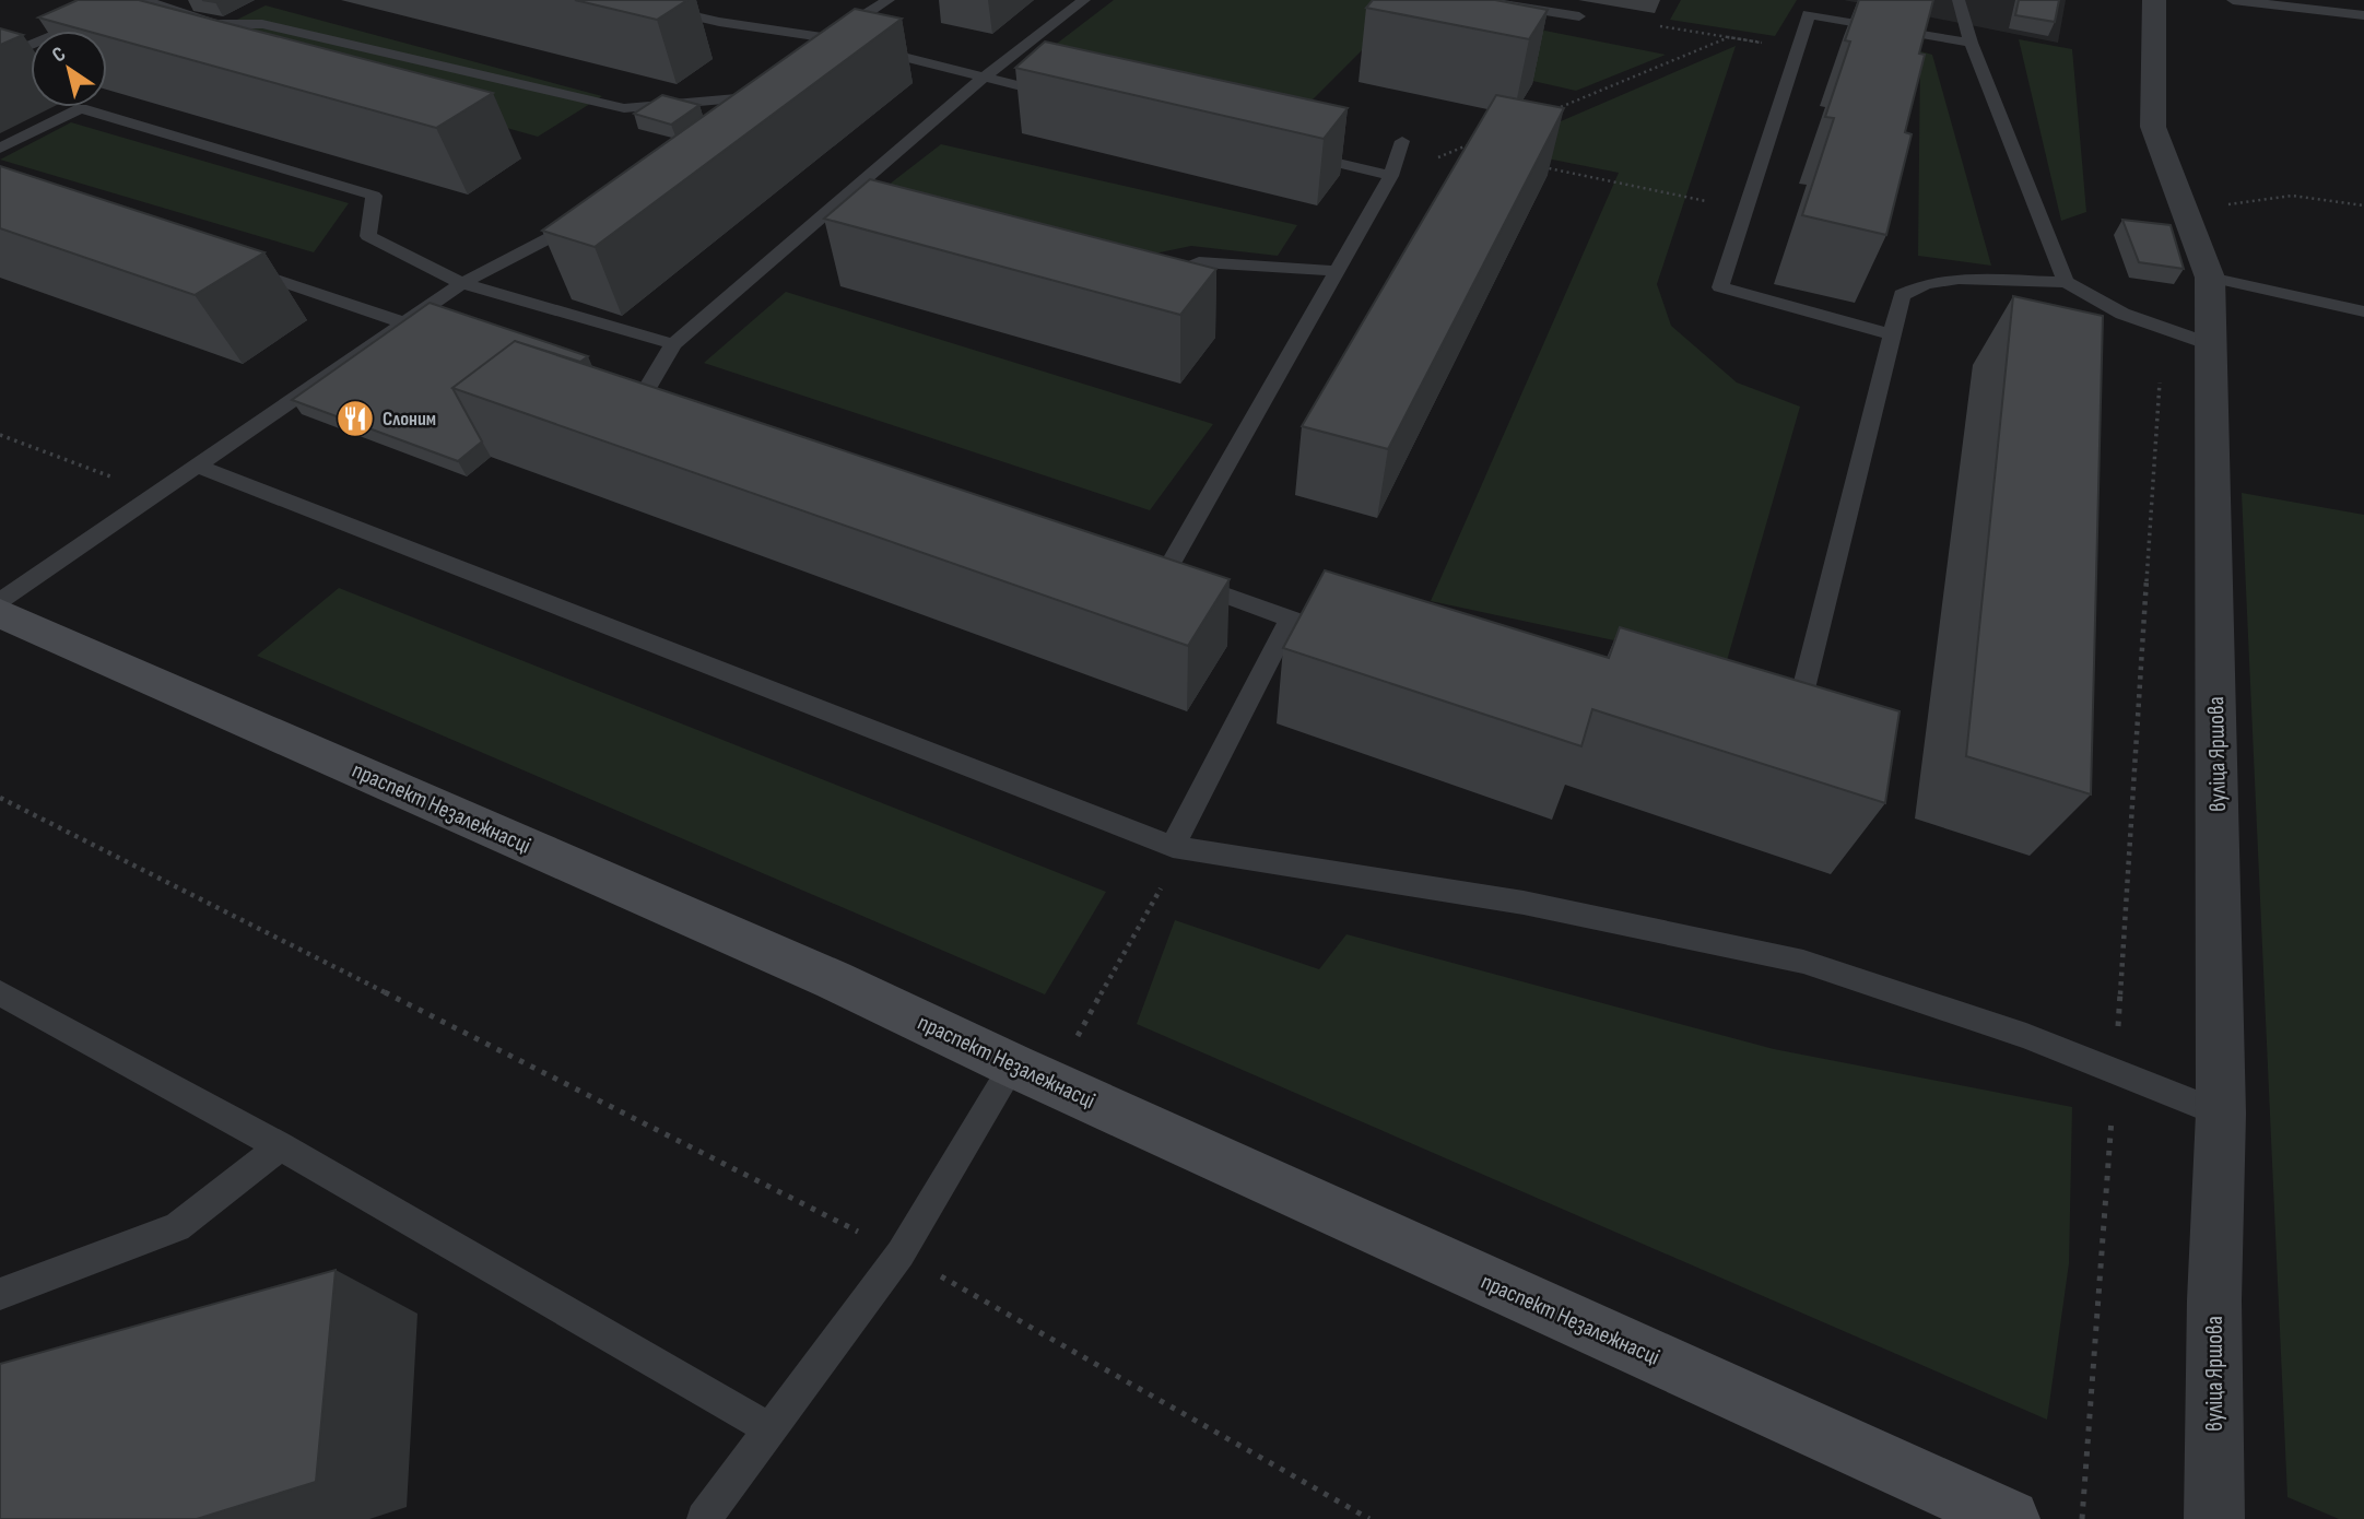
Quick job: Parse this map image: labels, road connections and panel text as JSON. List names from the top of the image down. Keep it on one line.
{"streets":{"main road":["праспект Незалежнасці"],"street":["вуліца Яршова"]},"places":{"restaurant":["Слоним"]},"north":"top left"}
